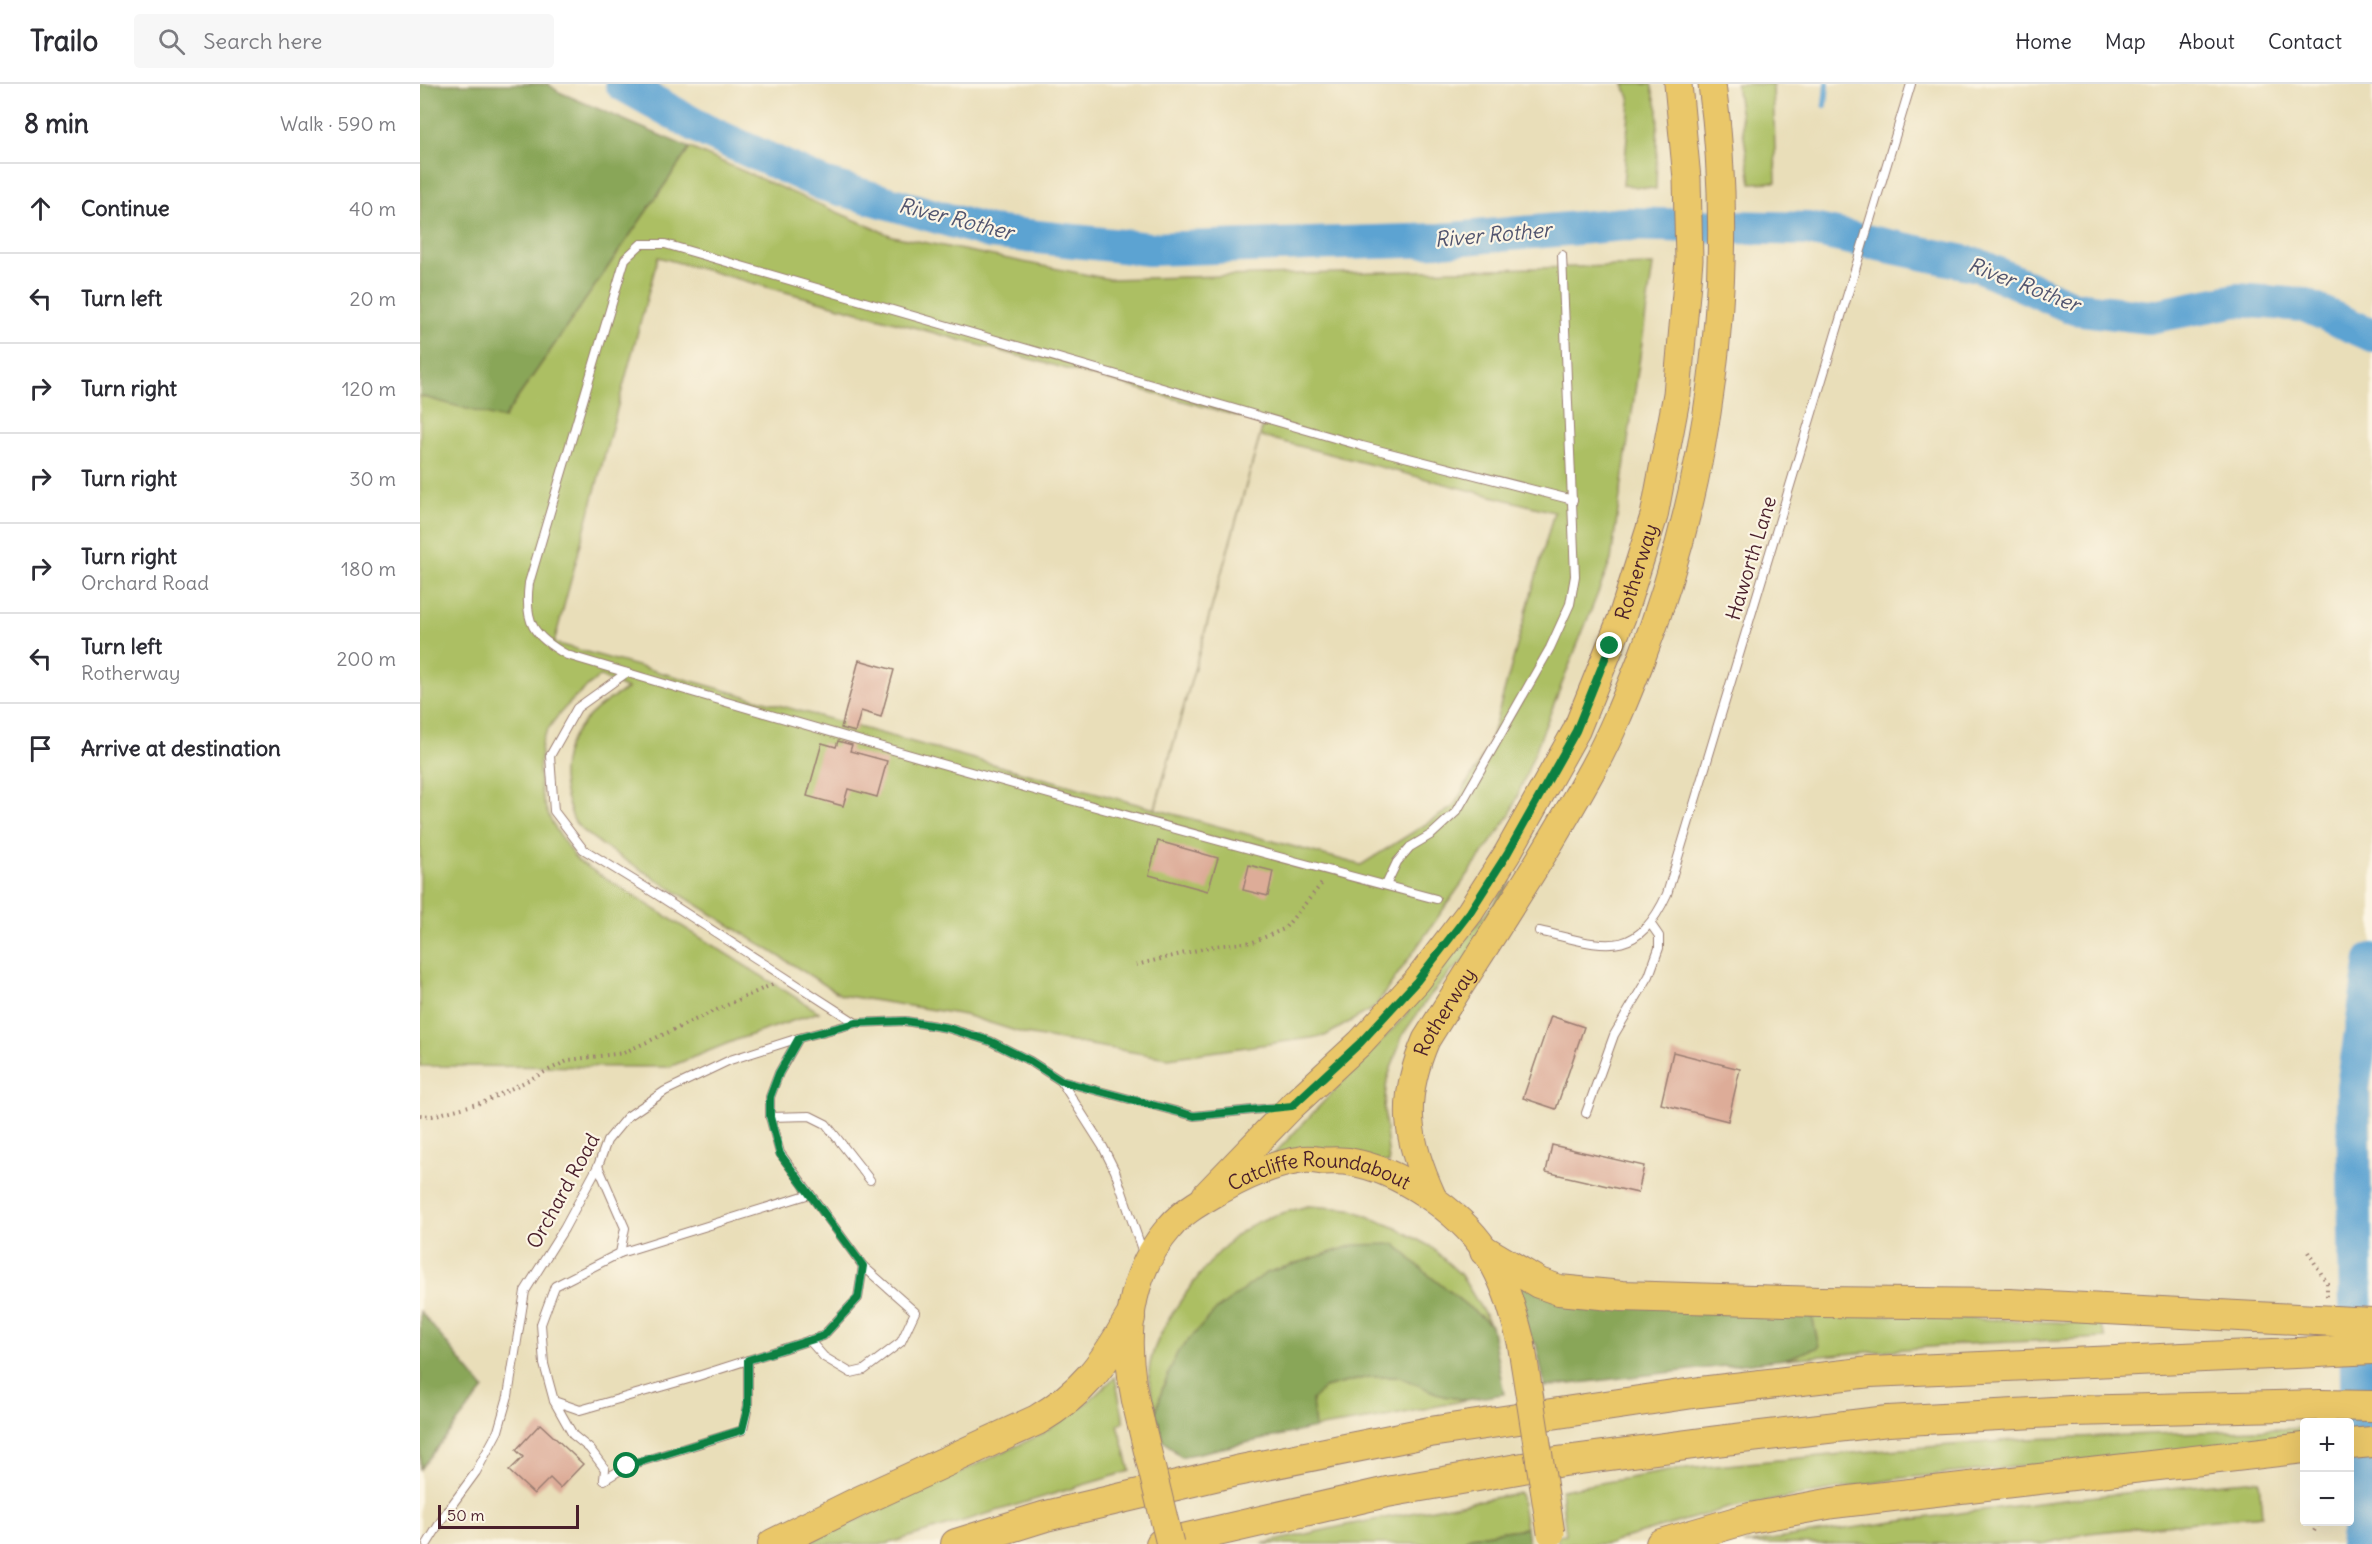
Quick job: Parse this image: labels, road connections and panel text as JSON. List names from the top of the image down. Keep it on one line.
{"streets":{"main road":["Rotherway","Catcliffe Roundabout"],"lane":["Haworth Lane","Orchard Road"]},"crossings":[["Rotherway","Catcliffe Roundabout"],["Rotherway","Orchard Road"],["Catcliffe Roundabout","Orchard Road"]],"water":["River Rother"],"scale_bar":"50 m","page":{"header":"Trailo","search":"Search here","nav":["Home","Map","About","Contact"],"heading":["8 min","Walk · 590 m"],"list":[["Continue","40 m"],["Turn left","20 m"],["Turn right","120 m"],["Turn right","30 m"],["Turn right","Orchard Road","180 m"],["Turn left","Rotherway","200 m"],"Arrive at destination"],"map_buttons":["+","−"],"scale":"50 m"}}
